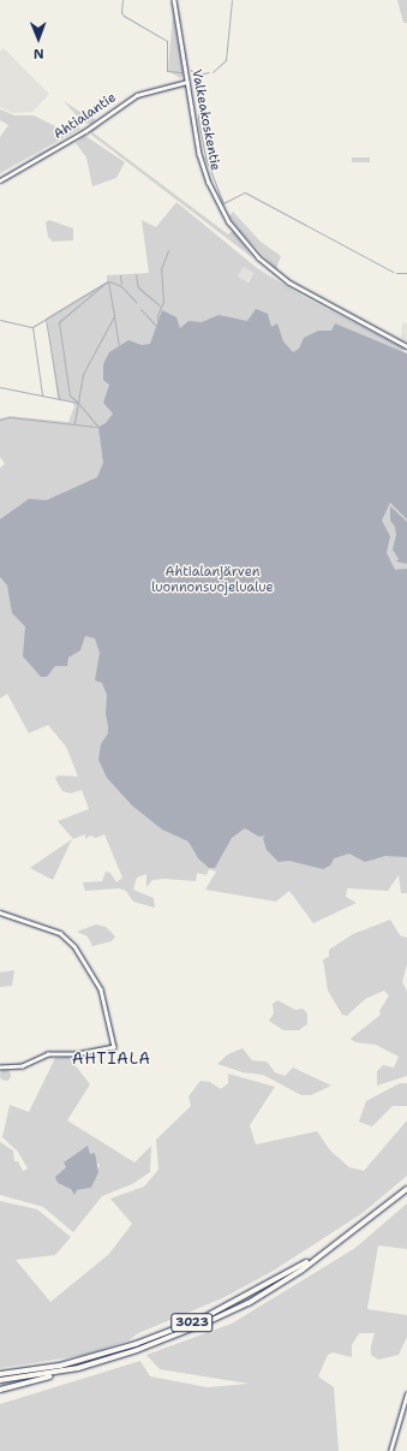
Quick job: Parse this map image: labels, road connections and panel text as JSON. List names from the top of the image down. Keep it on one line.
{"streets":{"highway":["3023"],"street":["Ahtialantie","Valkeakoskentie"]},"crossings":[["Ahtialantie","Valkeakoskentie"]],"districts":["AHTIALA"],"parks":["Ahtialanjärven luonnonsuojelualue"],"north":"bottom"}
